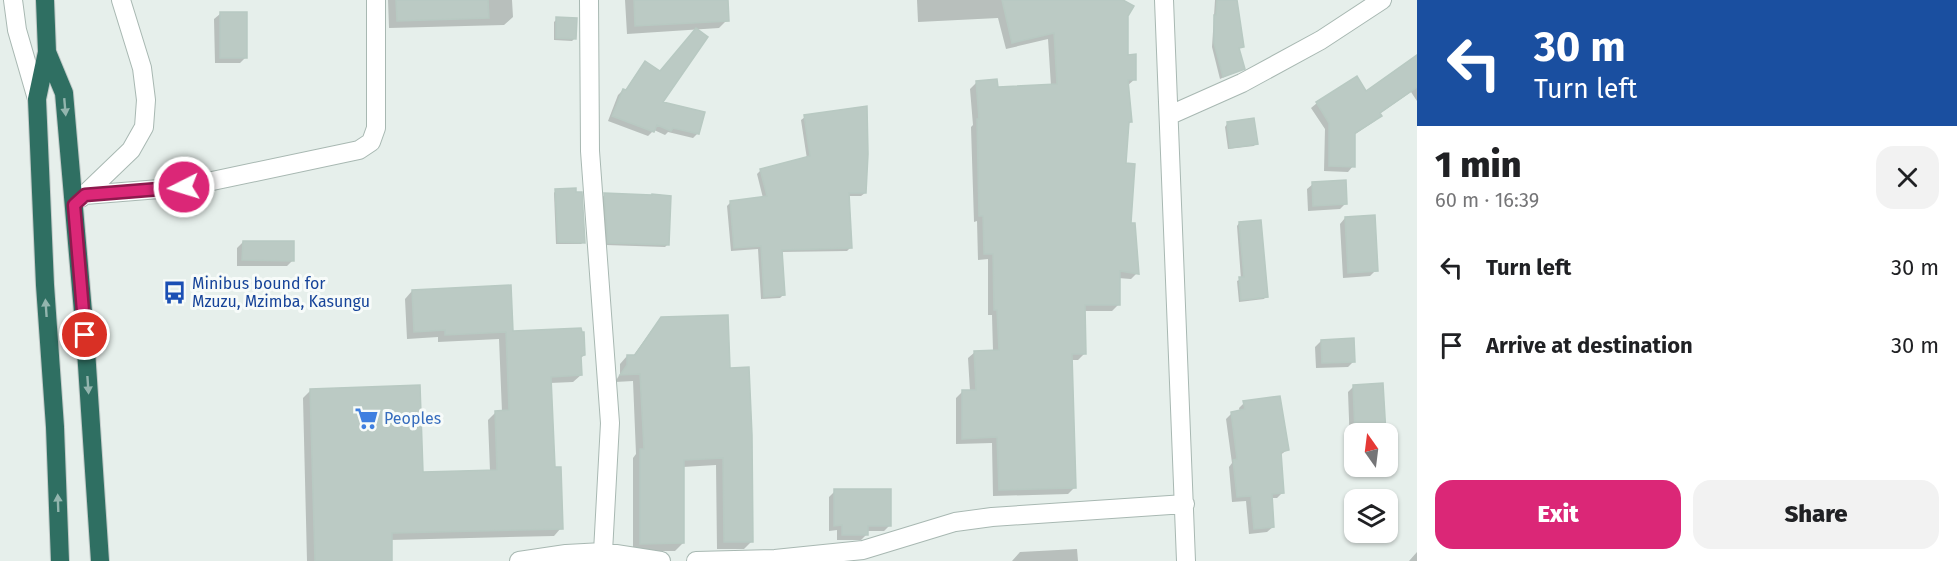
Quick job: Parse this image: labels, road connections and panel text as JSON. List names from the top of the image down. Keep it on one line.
{"places":{"bus stop":["Minibus bound for Mzuzu, Mzimba, Kasungu"],"supermarket":["Peoples"]},"north":"top","page":{"turn":["30 m","Turn left"],"heading":["1 min","60 m · 16:39"],"list":[{"name":"Turn left","value":"30 m"},{"name":"Arrive at destination","value":"30 m"}],"buttons":["Exit","Share"]}}
